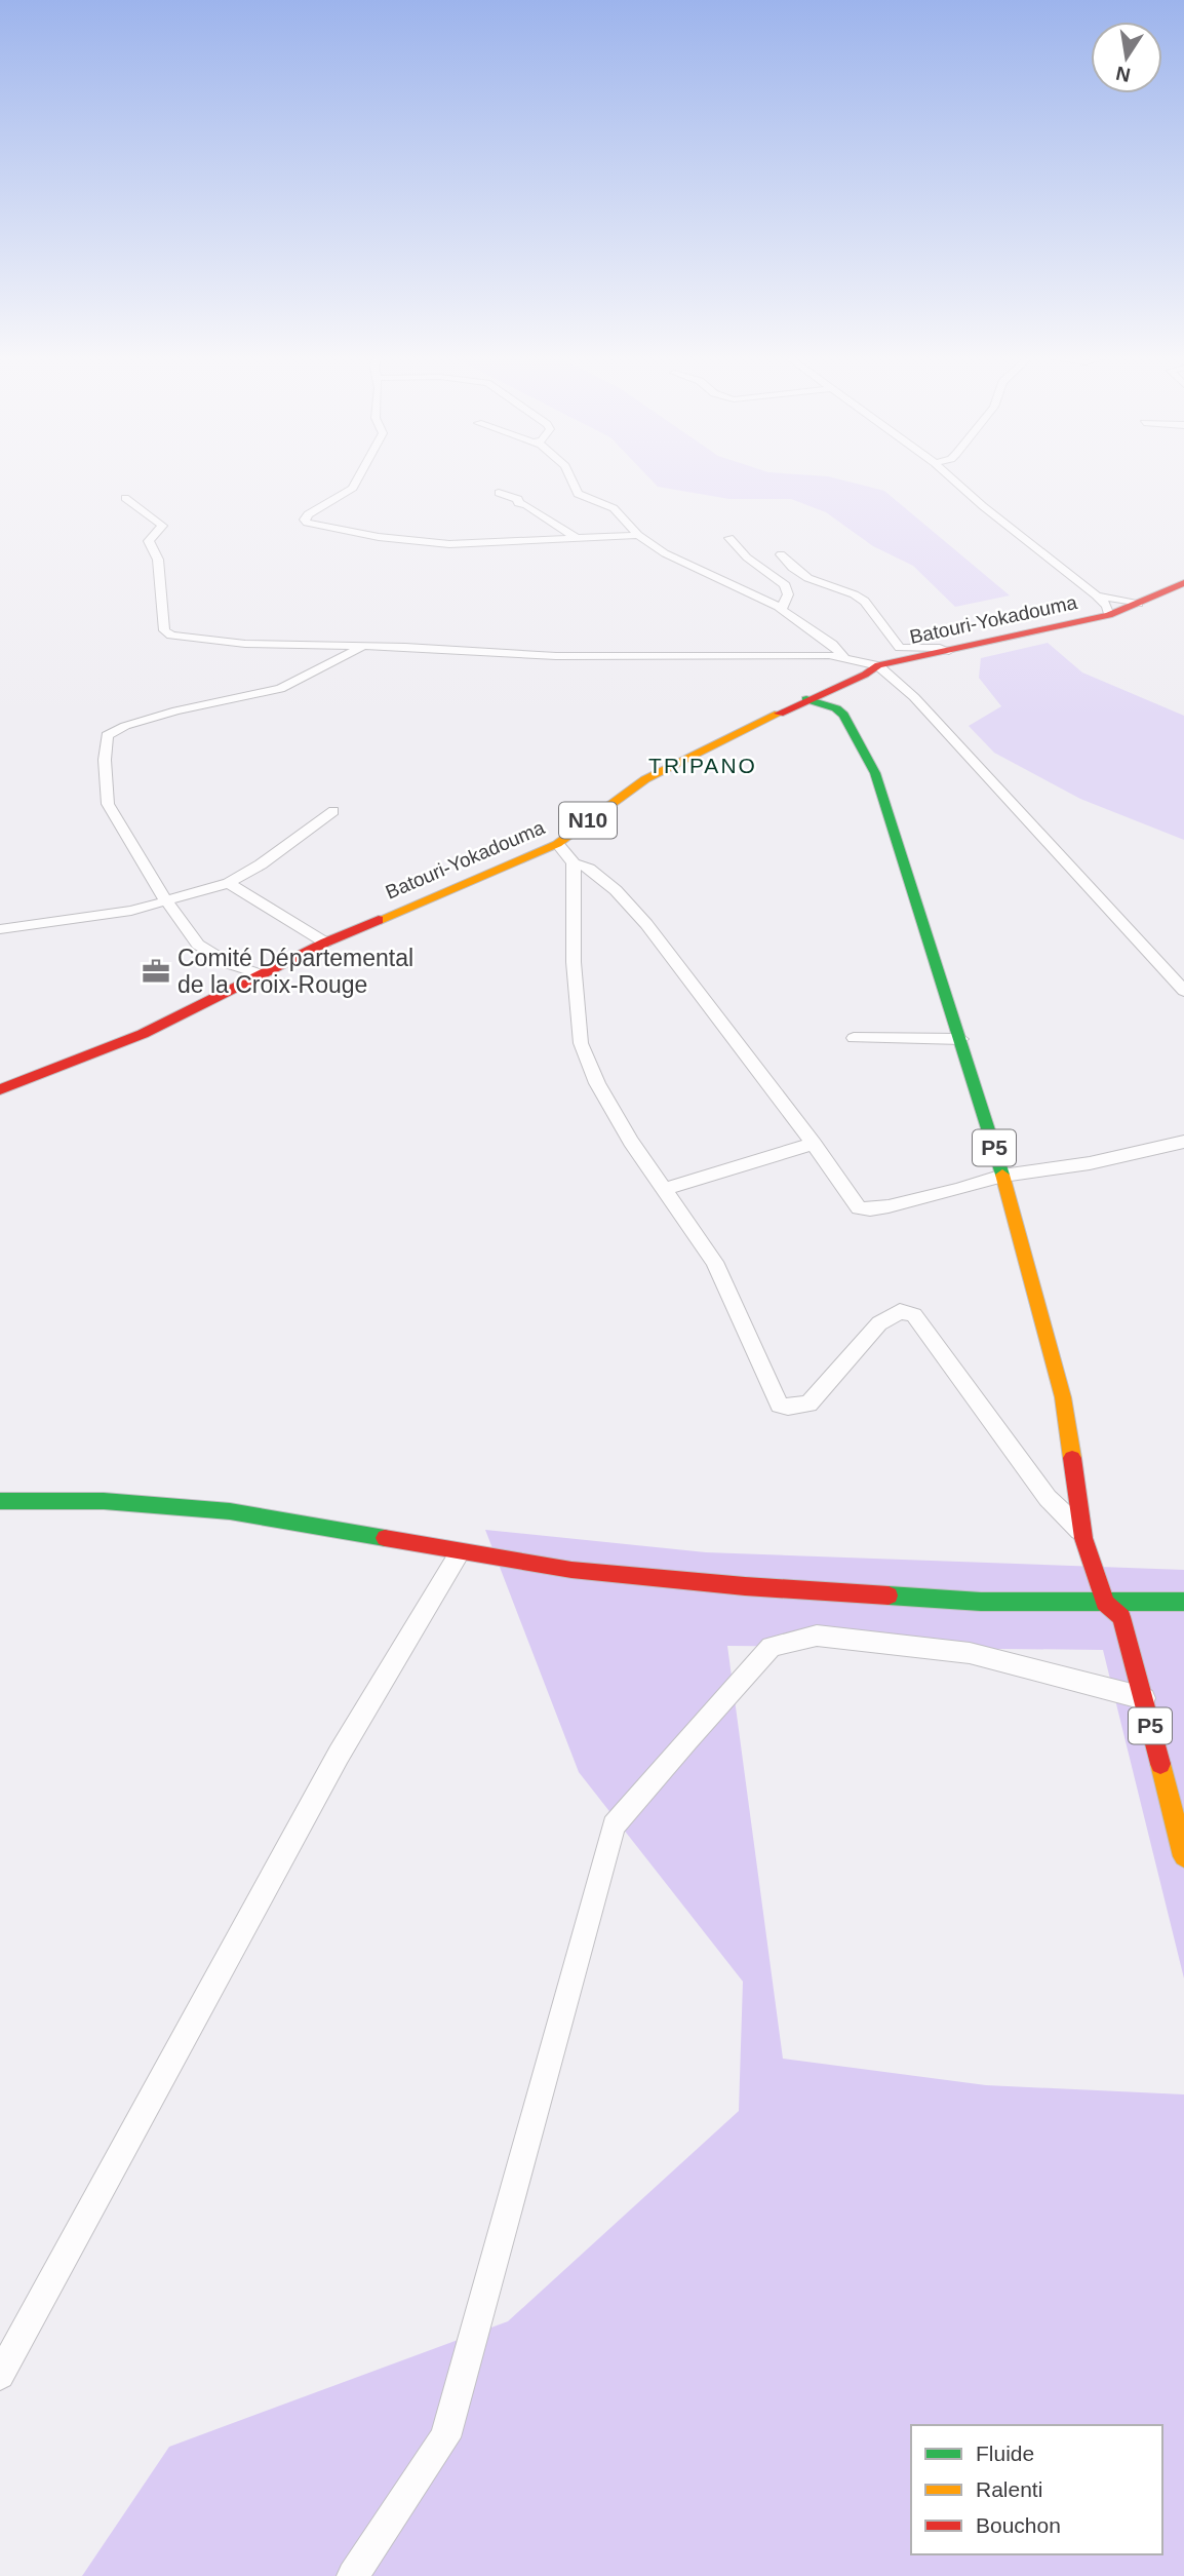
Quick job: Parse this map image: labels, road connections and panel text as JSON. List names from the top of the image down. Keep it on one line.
{"streets":{"main road":["Batouri-Yokadouma","N10","P5"]},"districts":["TRIPANO"],"places":{"office":["Comité Départemental de la Croix-Rouge"]},"legend":["Fluide","Ralenti","Bouchon"],"north":"bottom"}
